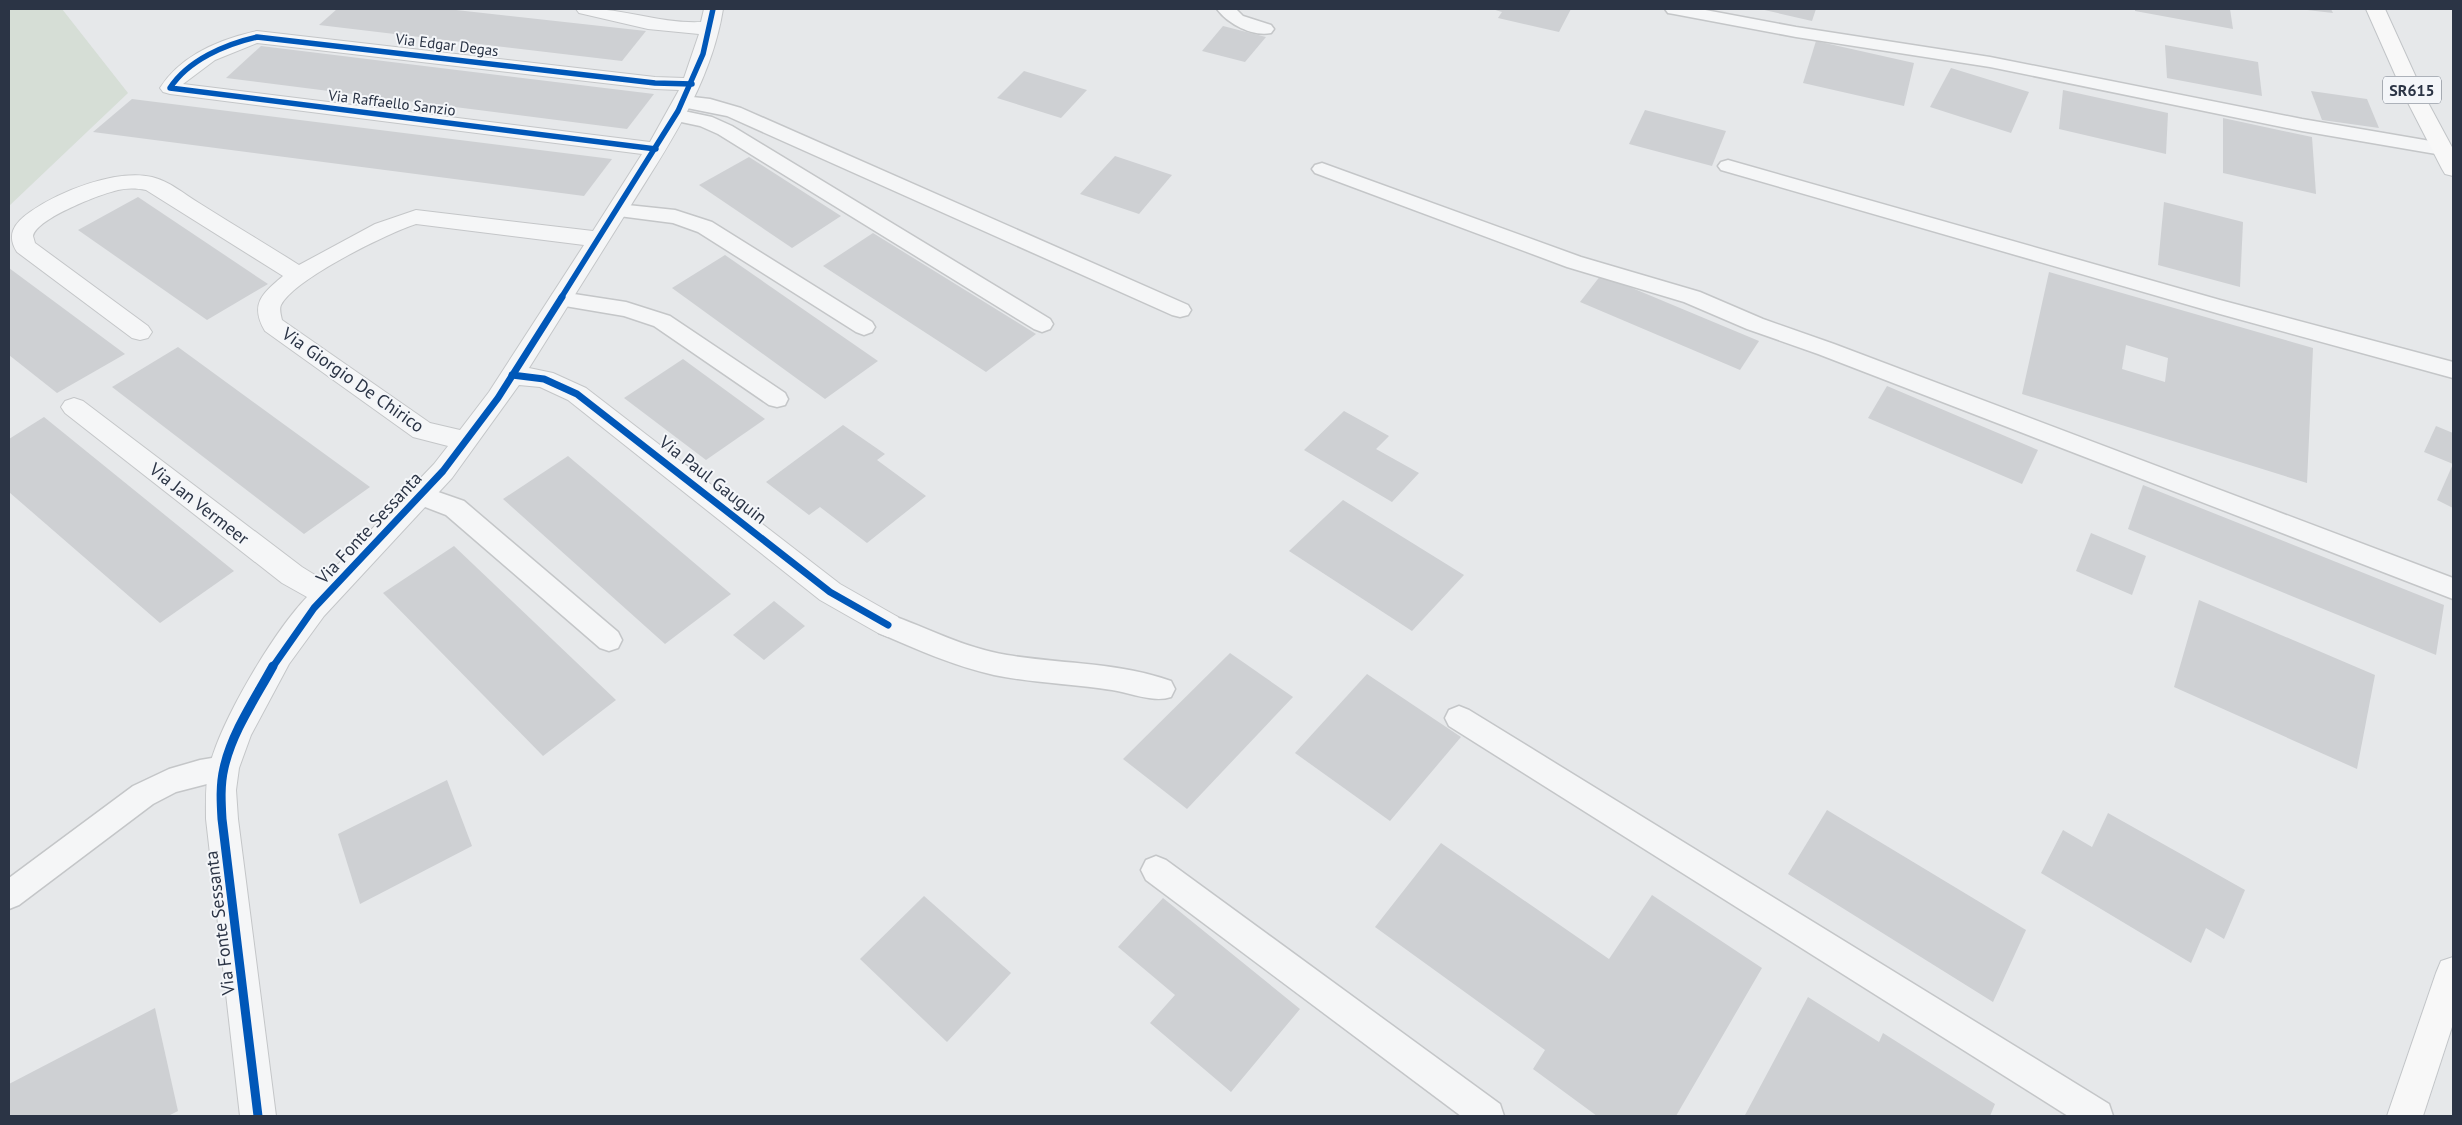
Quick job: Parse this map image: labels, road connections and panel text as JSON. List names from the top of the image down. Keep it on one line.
{"streets":{"main road":["SR615"],"street":["Via Edgar Degas","Via Raffaello Sanzio","Via Giorgio De Chirico","Via Paul Gauguin","Via Jan Vermeer","Via Fonte Sessanta"]},"crossings":[["Via Edgar Degas","Via Raffaello Sanzio"],["Via Edgar Degas","Via Fonte Sessanta"],["Via Raffaello Sanzio","Via Fonte Sessanta"],["Via Giorgio De Chirico","Via Fonte Sessanta"],["Via Paul Gauguin","Via Fonte Sessanta"],["Via Jan Vermeer","Via Fonte Sessanta"]]}
